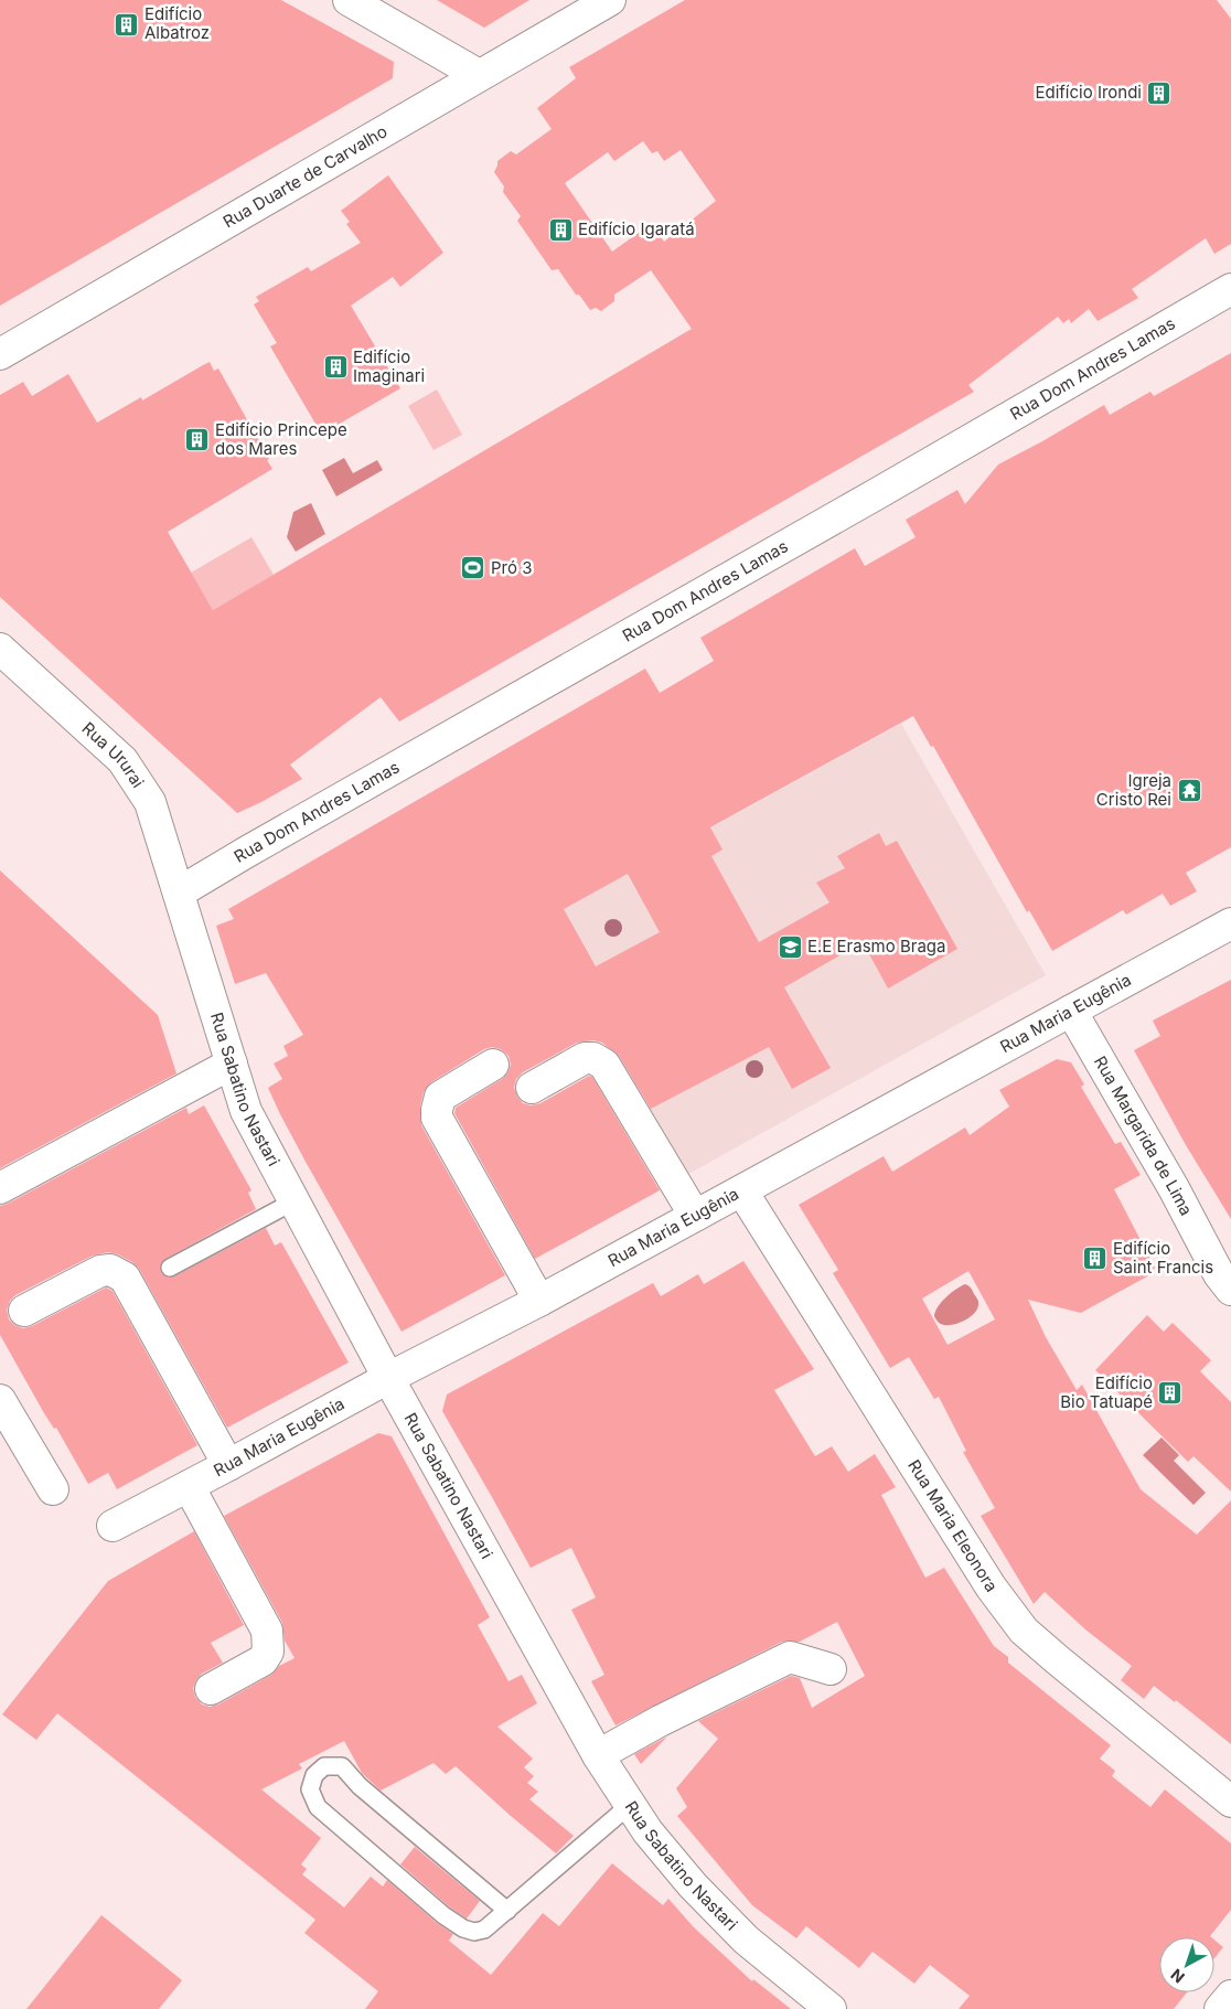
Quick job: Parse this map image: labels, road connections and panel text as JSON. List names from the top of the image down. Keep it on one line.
{"streets":{"street":["Rua Duarte de Carvalho","Rua Dom Andres Lamas","Rua Ururai","Rua Maria Eugênia","Rua Sabatino Nastari","Rua Margarida de Lima","Rua Maria Eleonora"]},"crossings":[["Rua Dom Andres Lamas","Rua Ururai"],["Rua Dom Andres Lamas","Rua Sabatino Nastari"],["Rua Ururai","Rua Sabatino Nastari"],["Rua Maria Eugênia","Rua Sabatino Nastari"],["Rua Maria Eugênia","Rua Margarida de Lima"],["Rua Maria Eugênia","Rua Maria Eleonora"]],"places":{"building":["Edifício Albatroz","Edifício Irondi","Edifício Igaratá","Edifício Imaginari","Edifício Princepe dos Mares","Edifício Saint Francis","Edifício Bio Tatuapé"],"sports":["Pró 3"],"temple":["Igreja Cristo Rei"],"school or university":["E.E Erasmo Braga"]},"north":"bottom left"}
